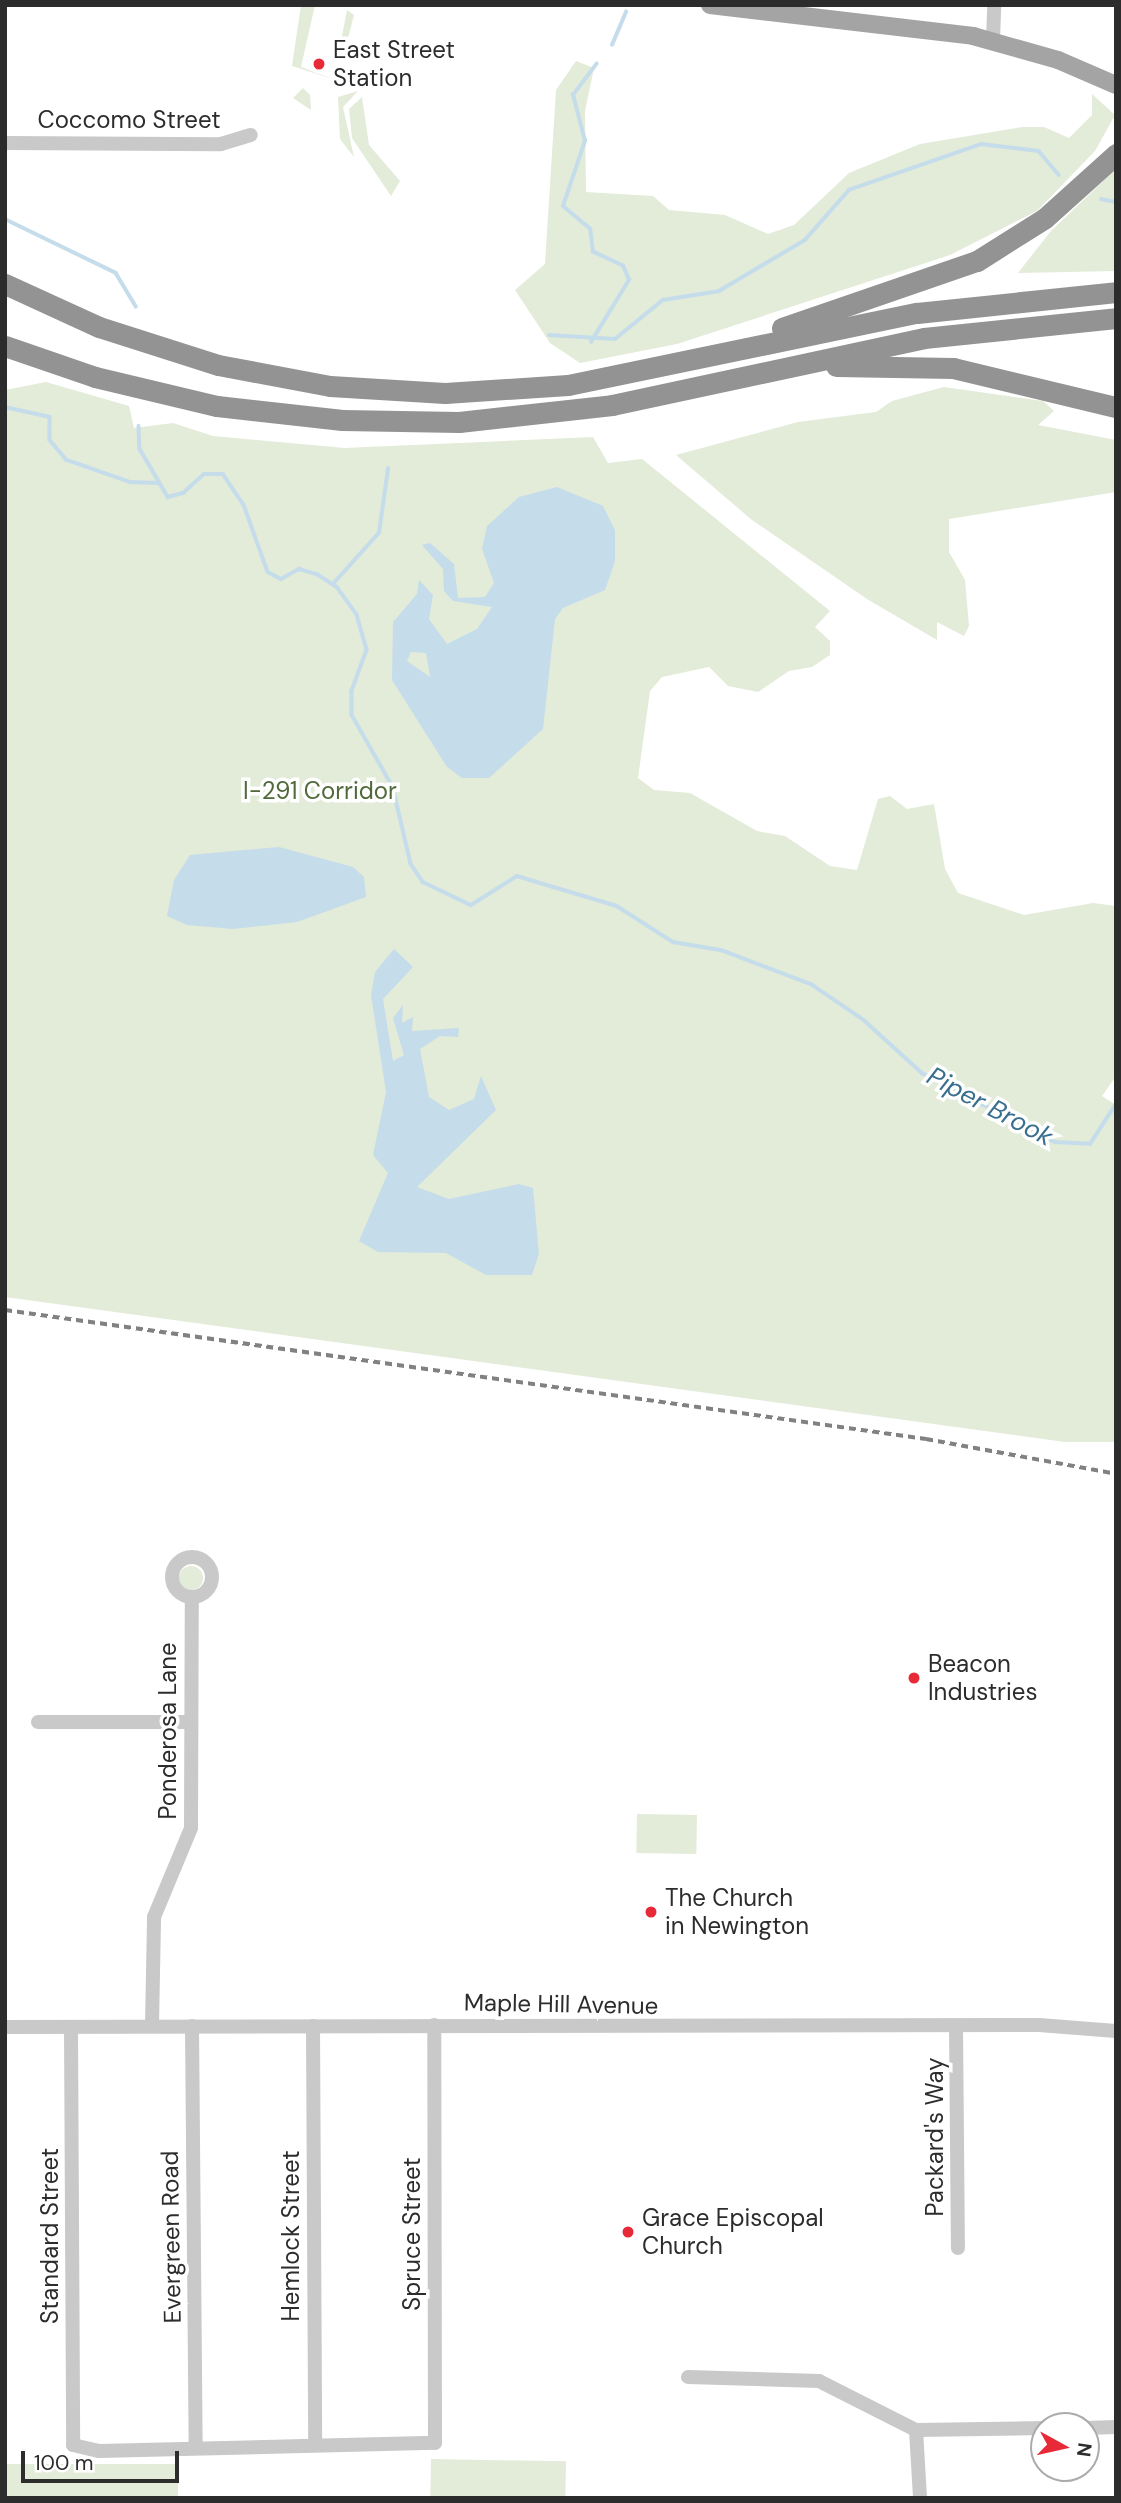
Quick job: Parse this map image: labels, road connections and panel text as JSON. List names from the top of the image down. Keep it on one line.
{"streets":{"street":["Coccomo Street","Ponderosa Lane","Maple Hill Avenue","Packard's Way","Spruce Street","Standard Street","Hemlock Street","Evergreen Road"]},"crossings":[["Ponderosa Lane","Maple Hill Avenue"],["Maple Hill Avenue","Packard's Way"],["Maple Hill Avenue","Spruce Street"],["Maple Hill Avenue","Standard Street"],["Maple Hill Avenue","Hemlock Street"],["Maple Hill Avenue","Evergreen Road"],["Spruce Street","Hemlock Street"],["Standard Street","Evergreen Road"]],"water":["Piper Brook"],"parks":["I-291 Corridor"],"places":["East Street Station","Beacon Industries","The Church in Newington","Grace Episcopal Church"],"scale_bar":"100 m","north":"right"}
